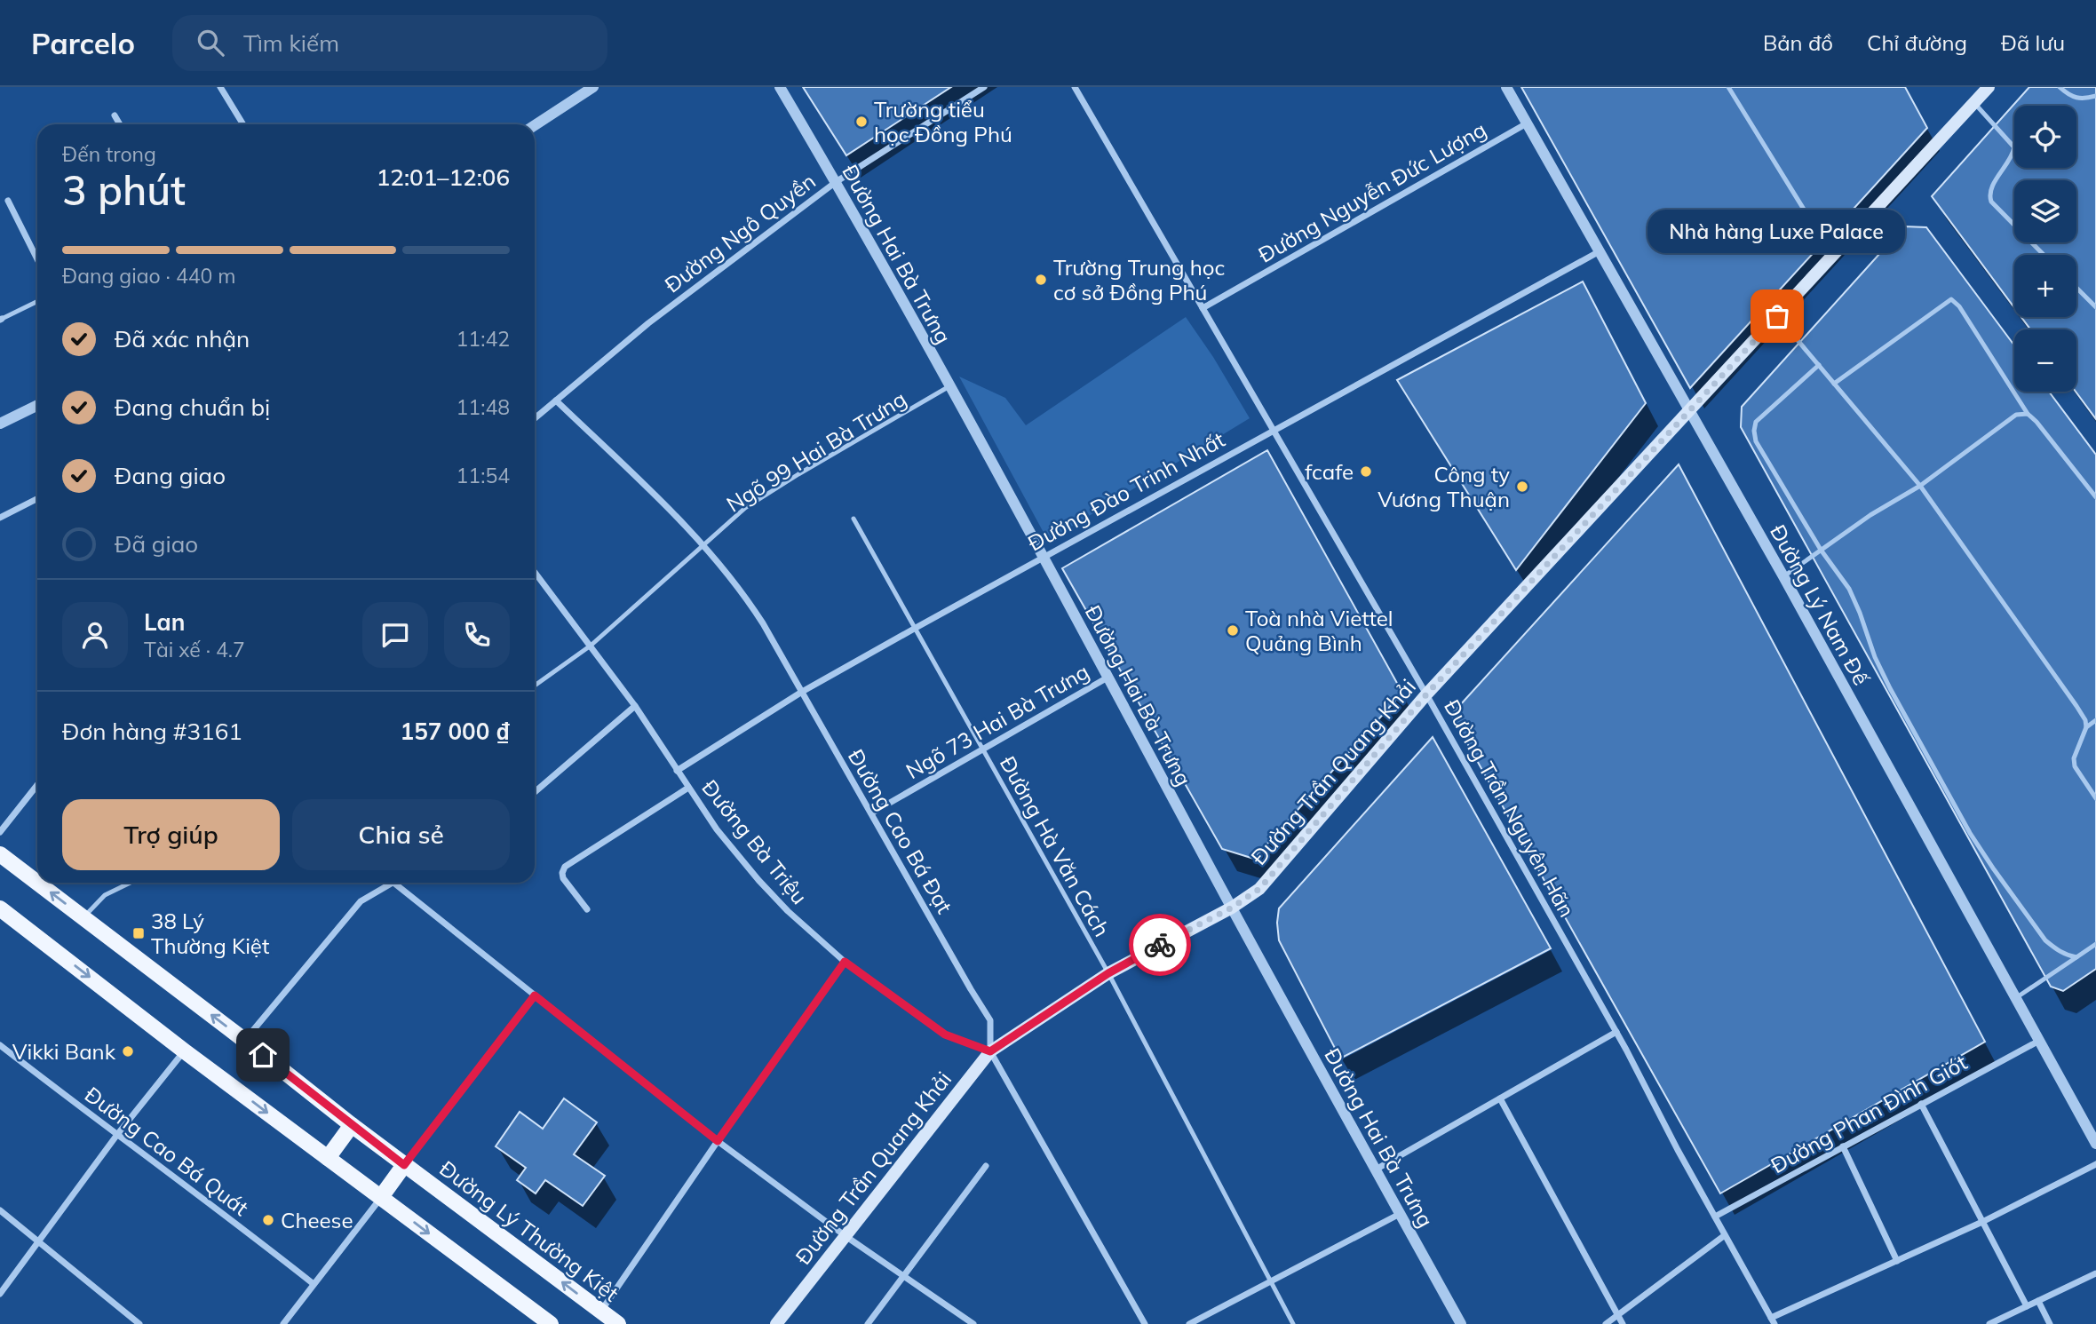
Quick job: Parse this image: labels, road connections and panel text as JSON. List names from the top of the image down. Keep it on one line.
{"streets":{"main road":["Đường Trần Quang Khải","Đường Lý Thường Kiệt"],"street":["Đường Nguyễn Đức Lượng","Đường Ngô Quyền","Đường Hai Bà Trưng","Đường Đào Trinh Nhất","Đường Lý Nam Đế","Ngõ 73 Hai Bà Trưng","Đường Trần Nguyên Hãn","Đường Cao Bá Đạt","Đường Bà Triệu","Đường Phan Đình Giót","Đường Cao Bá Quát"],"lane":["Ngõ 99 Hai Bà Trưng","Đường Hà Văn Cách"]},"crossings":[["Đường Nguyễn Đức Lượng","Đường Lý Nam Đế"],["Đường Nguyễn Đức Lượng","Đường Trần Nguyên Hãn"],["Đường Ngô Quyền","Đường Hai Bà Trưng"],["Đường Ngô Quyền","Đường Cao Bá Đạt"],["Đường Hai Bà Trưng","Ngõ 99 Hai Bà Trưng"],["Đường Hai Bà Trưng","Đường Đào Trinh Nhất"],["Đường Hai Bà Trưng","Ngõ 73 Hai Bà Trưng"],["Đường Hai Bà Trưng","Đường Trần Quang Khải"],["Ngõ 99 Hai Bà Trưng","Đường Cao Bá Đạt"],["Ngõ 99 Hai Bà Trưng","Đường Bà Triệu"],["Đường Đào Trinh Nhất","Đường Lý Nam Đế"],["Đường Đào Trinh Nhất","Đường Trần Nguyên Hãn"],["Đường Đào Trinh Nhất","Đường Cao Bá Đạt"],["Đường Đào Trinh Nhất","Đường Bà Triệu"],["Đường Đào Trinh Nhất","Đường Hà Văn Cách"],["Đường Lý Nam Đế","Đường Trần Quang Khải"],["Đường Lý Nam Đế","Đường Phan Đình Giót"],["Ngõ 73 Hai Bà Trưng","Đường Cao Bá Đạt"],["Ngõ 73 Hai Bà Trưng","Đường Hà Văn Cách"],["Đường Trần Quang Khải","Đường Trần Nguyên Hãn"],["Đường Trần Quang Khải","Đường Cao Bá Đạt"],["Đường Trần Quang Khải","Đường Bà Triệu"],["Đường Trần Quang Khải","Đường Hà Văn Cách"],["Đường Trần Nguyên Hãn","Đường Phan Đình Giót"],["Đường Cao Bá Đạt","Đường Bà Triệu"]],"places":{"other":["Trường tiểu học Đồng Phú","Trường Trung học cơ sở Đồng Phú","Nhà hàng Luxe Palace","fcafe","Công ty Vương Thuận","Toà nhà Viettel Quảng Bình","Vikki Bank","Cheese"],"transit":["38 Lý Thường Kiệt"]},"page":{"header":"Parcelo","search":"Tìm kiếm","nav":["Bản đồ","Chỉ đường","Đã lưu"],"map_buttons":["+","−"],"heading":["3 phút","Đến trong","12:01–12:06"],"panel":["Lan","Tài xế · 4.7","Đơn hàng #3161","157 000 ₫"],"bubble":"Nhà hàng Luxe Palace","bar":"Đang giao · 440 m","list":[["Đã xác nhận","11:42"],["Đang chuẩn bị","11:48"],["Đang giao","11:54"],"Đã giao"],"buttons":["Trợ giúp","Chia sẻ"]}}
